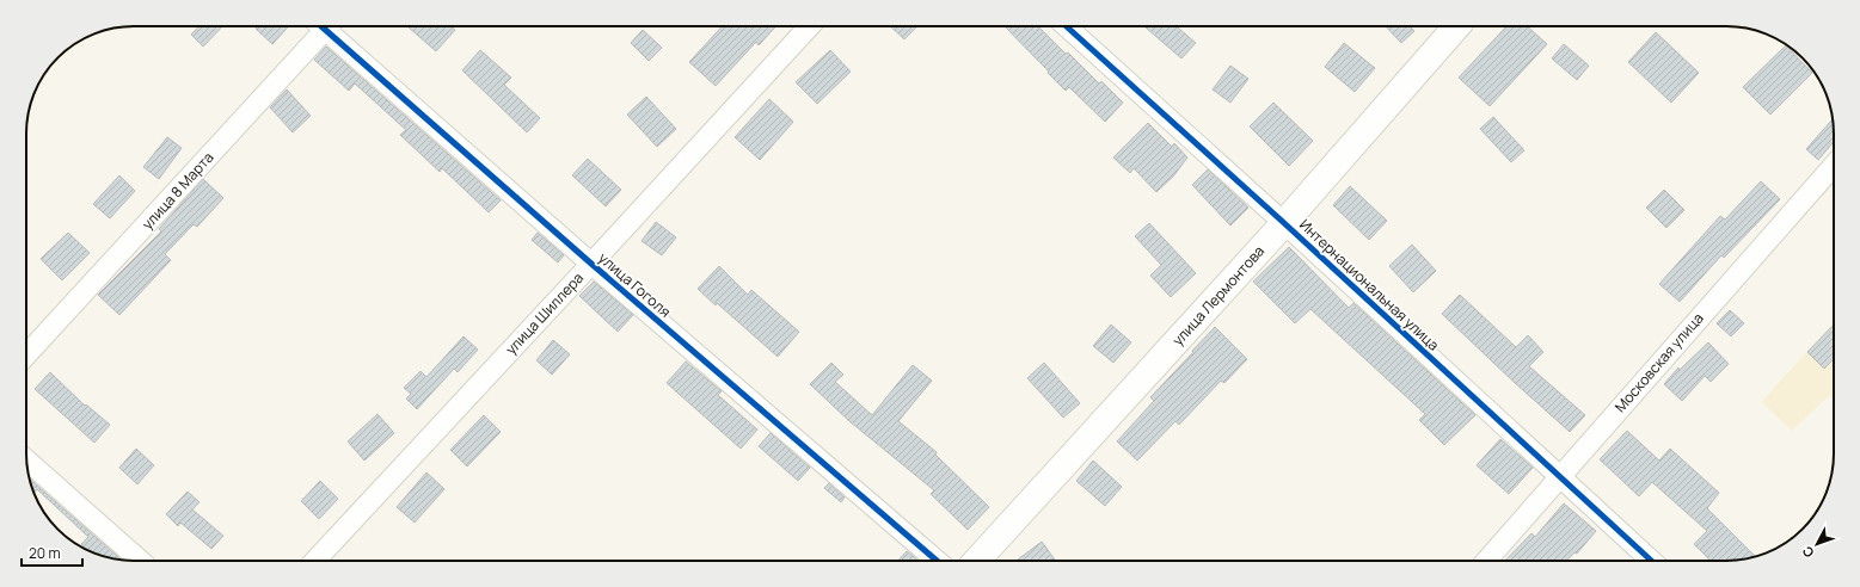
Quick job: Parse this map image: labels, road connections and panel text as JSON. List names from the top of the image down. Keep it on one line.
{"streets":{"street":["улица 8 Марта","улица Гоголя","Интернациональная улица","улица Лермонтова","улица Шиллера","Московская улица"]},"crossings":[["улица Гоголя","улица Шиллера"],["Интернациональная улица","улица Лермонтова"],["Интернациональная улица","Московская улица"]],"scale_bar":"20 m","north":"bottom left"}
